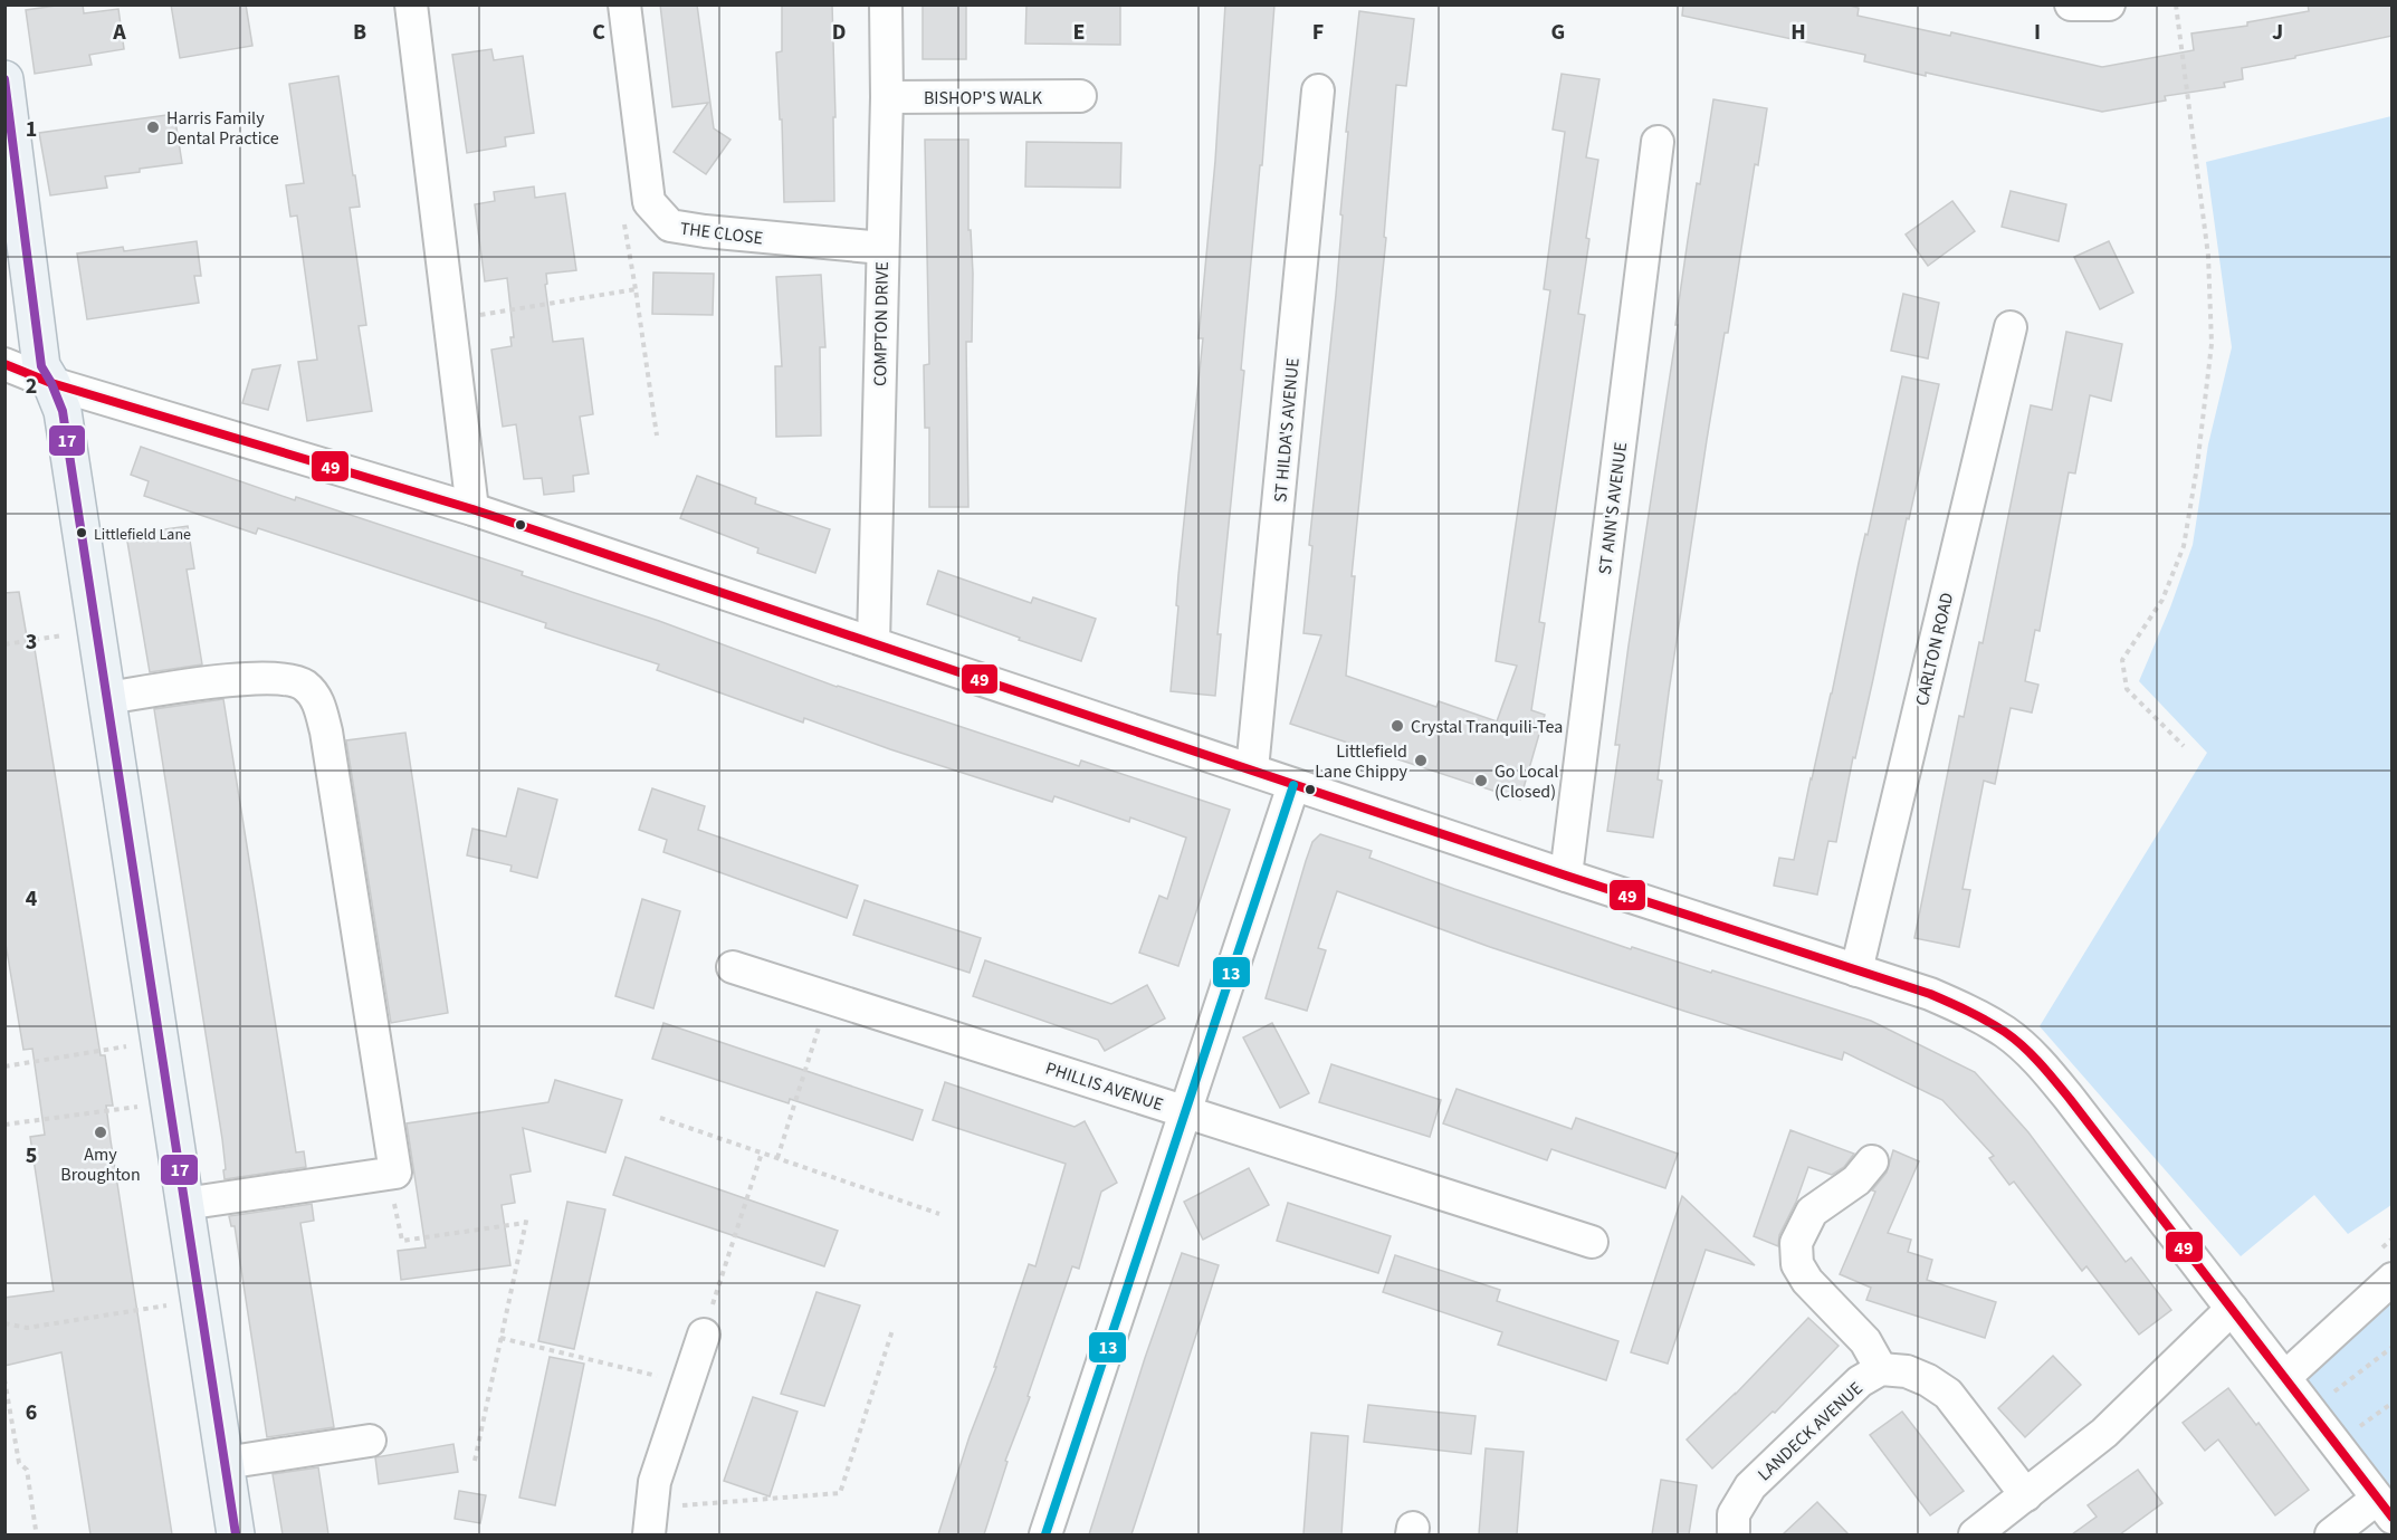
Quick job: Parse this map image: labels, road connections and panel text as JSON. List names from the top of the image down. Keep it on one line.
{"streets":{"street":["BISHOP'S WALK","THE CLOSE","COMPTON DRIVE","ST HILDA'S AVENUE","ST ANN'S AVENUE","CARLTON ROAD","PHILLIS AVENUE","LANDECK AVENUE"]},"crossings":[["BISHOP'S WALK","COMPTON DRIVE"],["THE CLOSE","COMPTON DRIVE"]],"places":["Harris Family Dental Practice","Littlefield Lane","Crystal Tranquili-Tea","Littlefield Lane Chippy","Go Local (Closed)","Amy Broughton"],"lines":["transit line 17","transit line 49","transit line 13"],"grid":{"columns":["A","B","C","D","E","F","G","H","I","J"],"rows":["1","2","3","4","5","6"]}}
